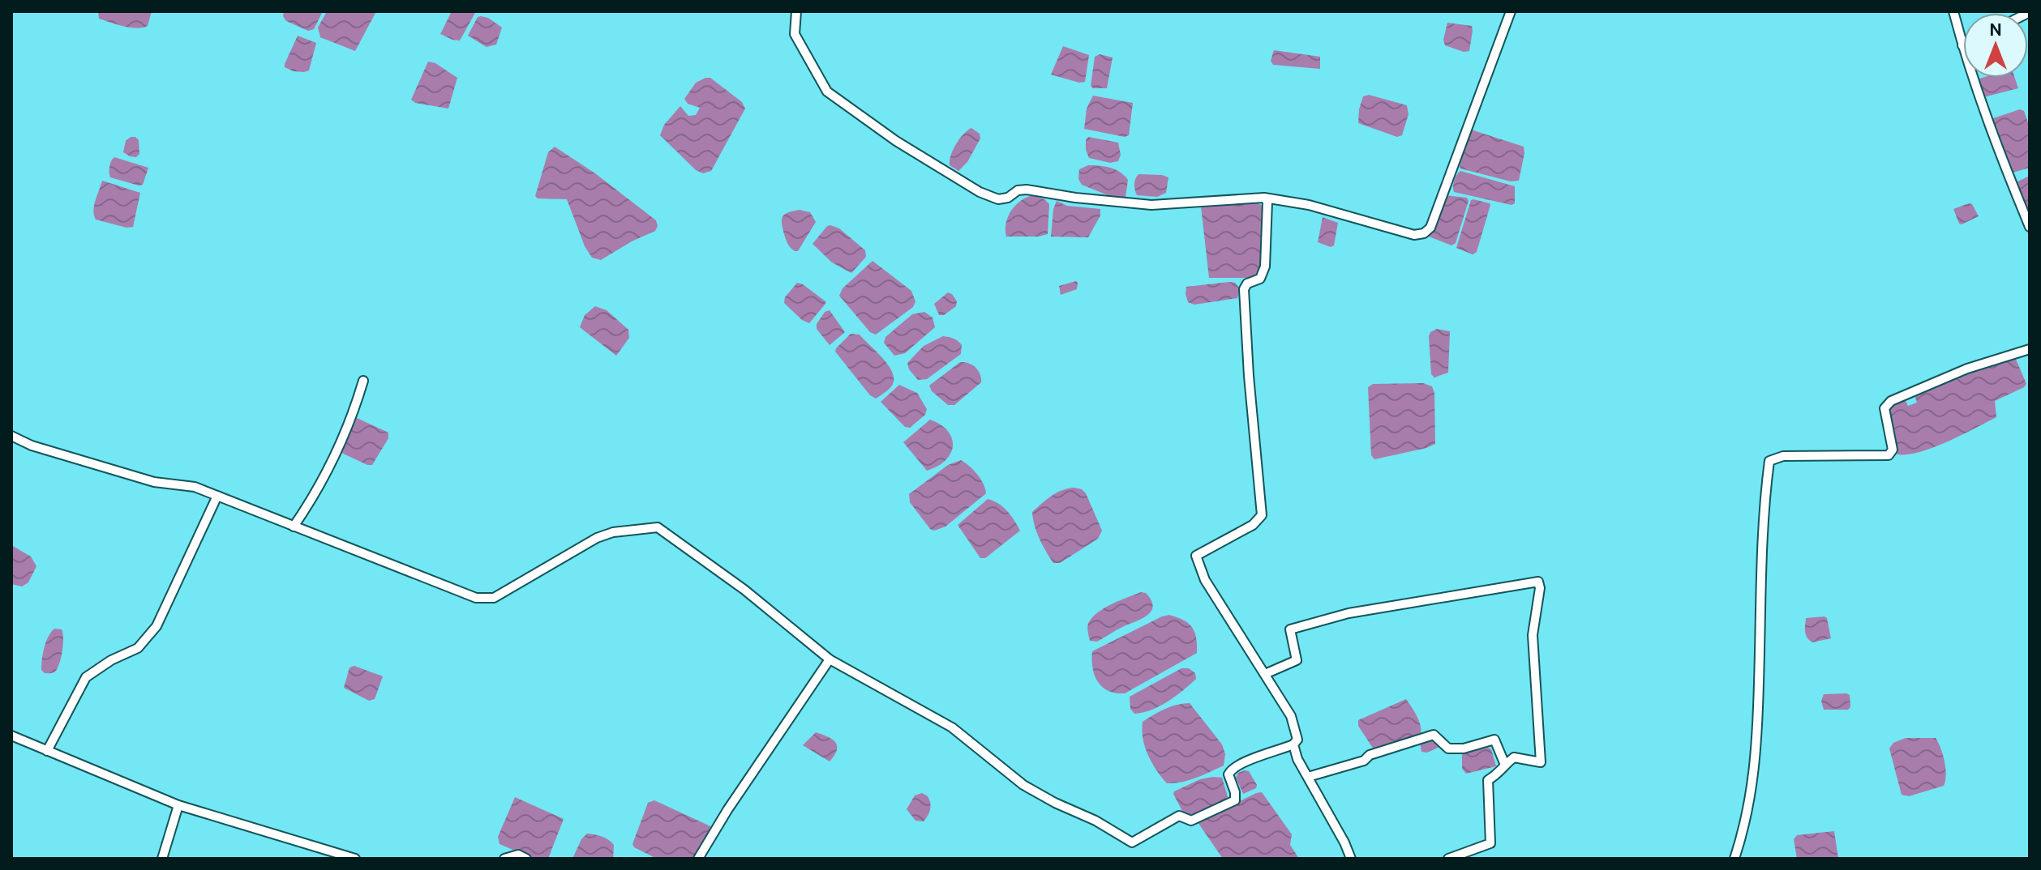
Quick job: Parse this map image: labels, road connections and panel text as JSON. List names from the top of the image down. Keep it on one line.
{"north":"top"}
